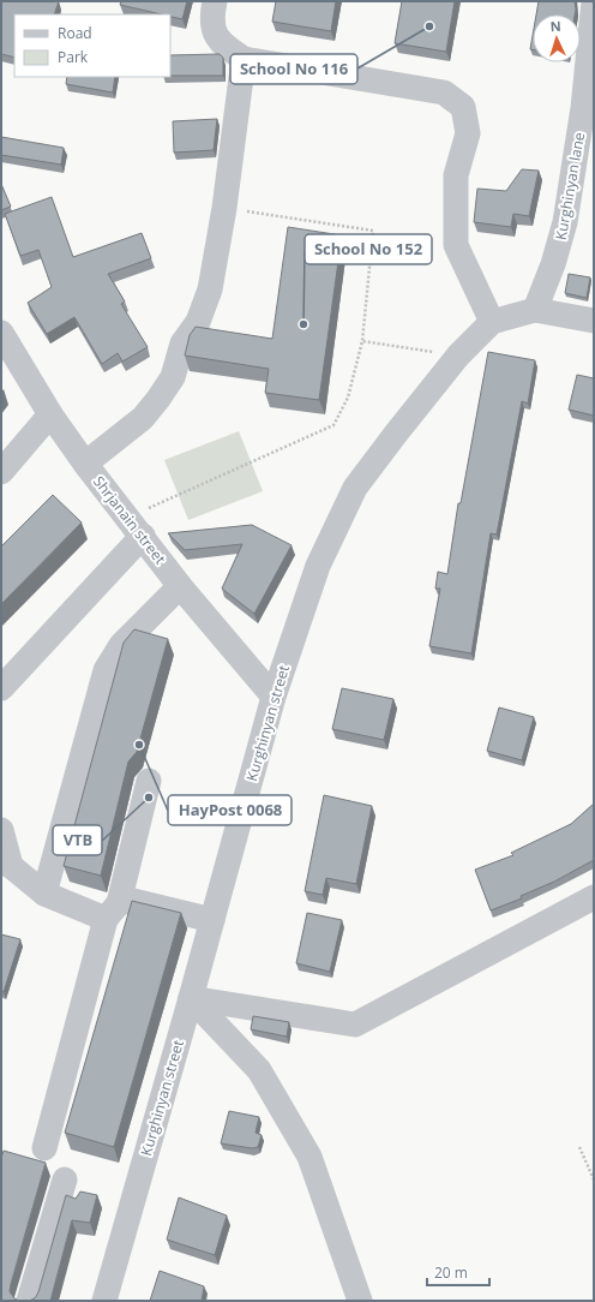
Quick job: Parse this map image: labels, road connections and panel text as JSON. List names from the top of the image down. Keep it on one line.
{"streets":{"street":["Kurghinyan lane","Shrjanain street","Kurghinyan street"]},"crossings":[["Kurghinyan lane","Kurghinyan street"],["Shrjanain street","Kurghinyan street"]],"places":["School No 116","School No 152","HayPost 0068","VTB"],"legend":["Road","Park"],"scale_bar":"20 m","north":"top"}
